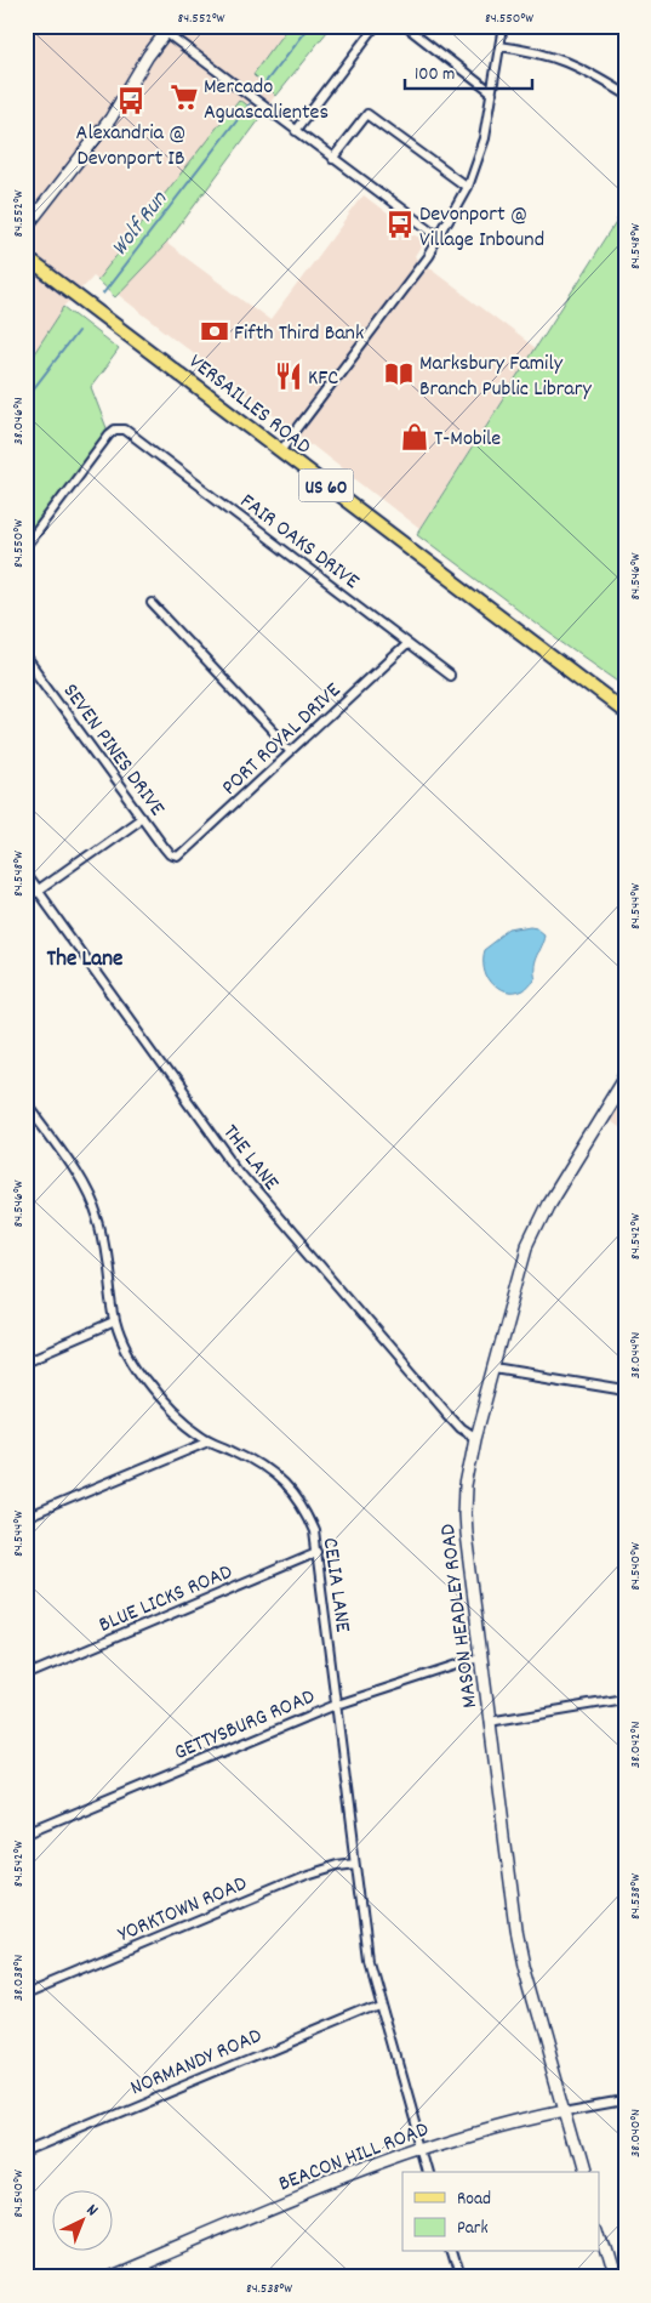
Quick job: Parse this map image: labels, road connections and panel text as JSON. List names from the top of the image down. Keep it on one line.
{"streets":{"main road":["VERSAILLES ROAD","US 60","MASON HEADLEY ROAD","BEACON HILL ROAD"],"street":["FAIR OAKS DRIVE","PORT ROYAL DRIVE","SEVEN PINES DRIVE","THE LANE","CELIA LANE","BLUE LICKS ROAD","GETTYSBURG ROAD","YORKTOWN ROAD","NORMANDY ROAD"]},"crossings":[["FAIR OAKS DRIVE","PORT ROYAL DRIVE"],["PORT ROYAL DRIVE","SEVEN PINES DRIVE"],["THE LANE","MASON HEADLEY ROAD"],["CELIA LANE","BLUE LICKS ROAD"],["CELIA LANE","GETTYSBURG ROAD"],["CELIA LANE","YORKTOWN ROAD"],["CELIA LANE","NORMANDY ROAD"],["CELIA LANE","BEACON HILL ROAD"],["MASON HEADLEY ROAD","GETTYSBURG ROAD"],["MASON HEADLEY ROAD","BEACON HILL ROAD"]],"districts":["The Lane"],"water":["Wolf Run"],"places":{"supermarket":["Mercado Aguascalientes"],"bus stop":["Alexandria @ Devonport IB","Devonport @ Village Inbound"],"bank":["Fifth Third Bank"],"library":["Marksbury Family Branch Public Library"],"restaurant":["KFC"],"shop":["T-Mobile"]},"legend":["Road","Park"],"scale_bar":"100 m","north":"top right","coordinates":["84.552°W","84.550°W","84.548°W","38.046°N","84.546°W","84.544°W","84.542°W","38.044°N","84.540°W","38.042°N","84.538°W","38.038°N","38.040°N"]}
